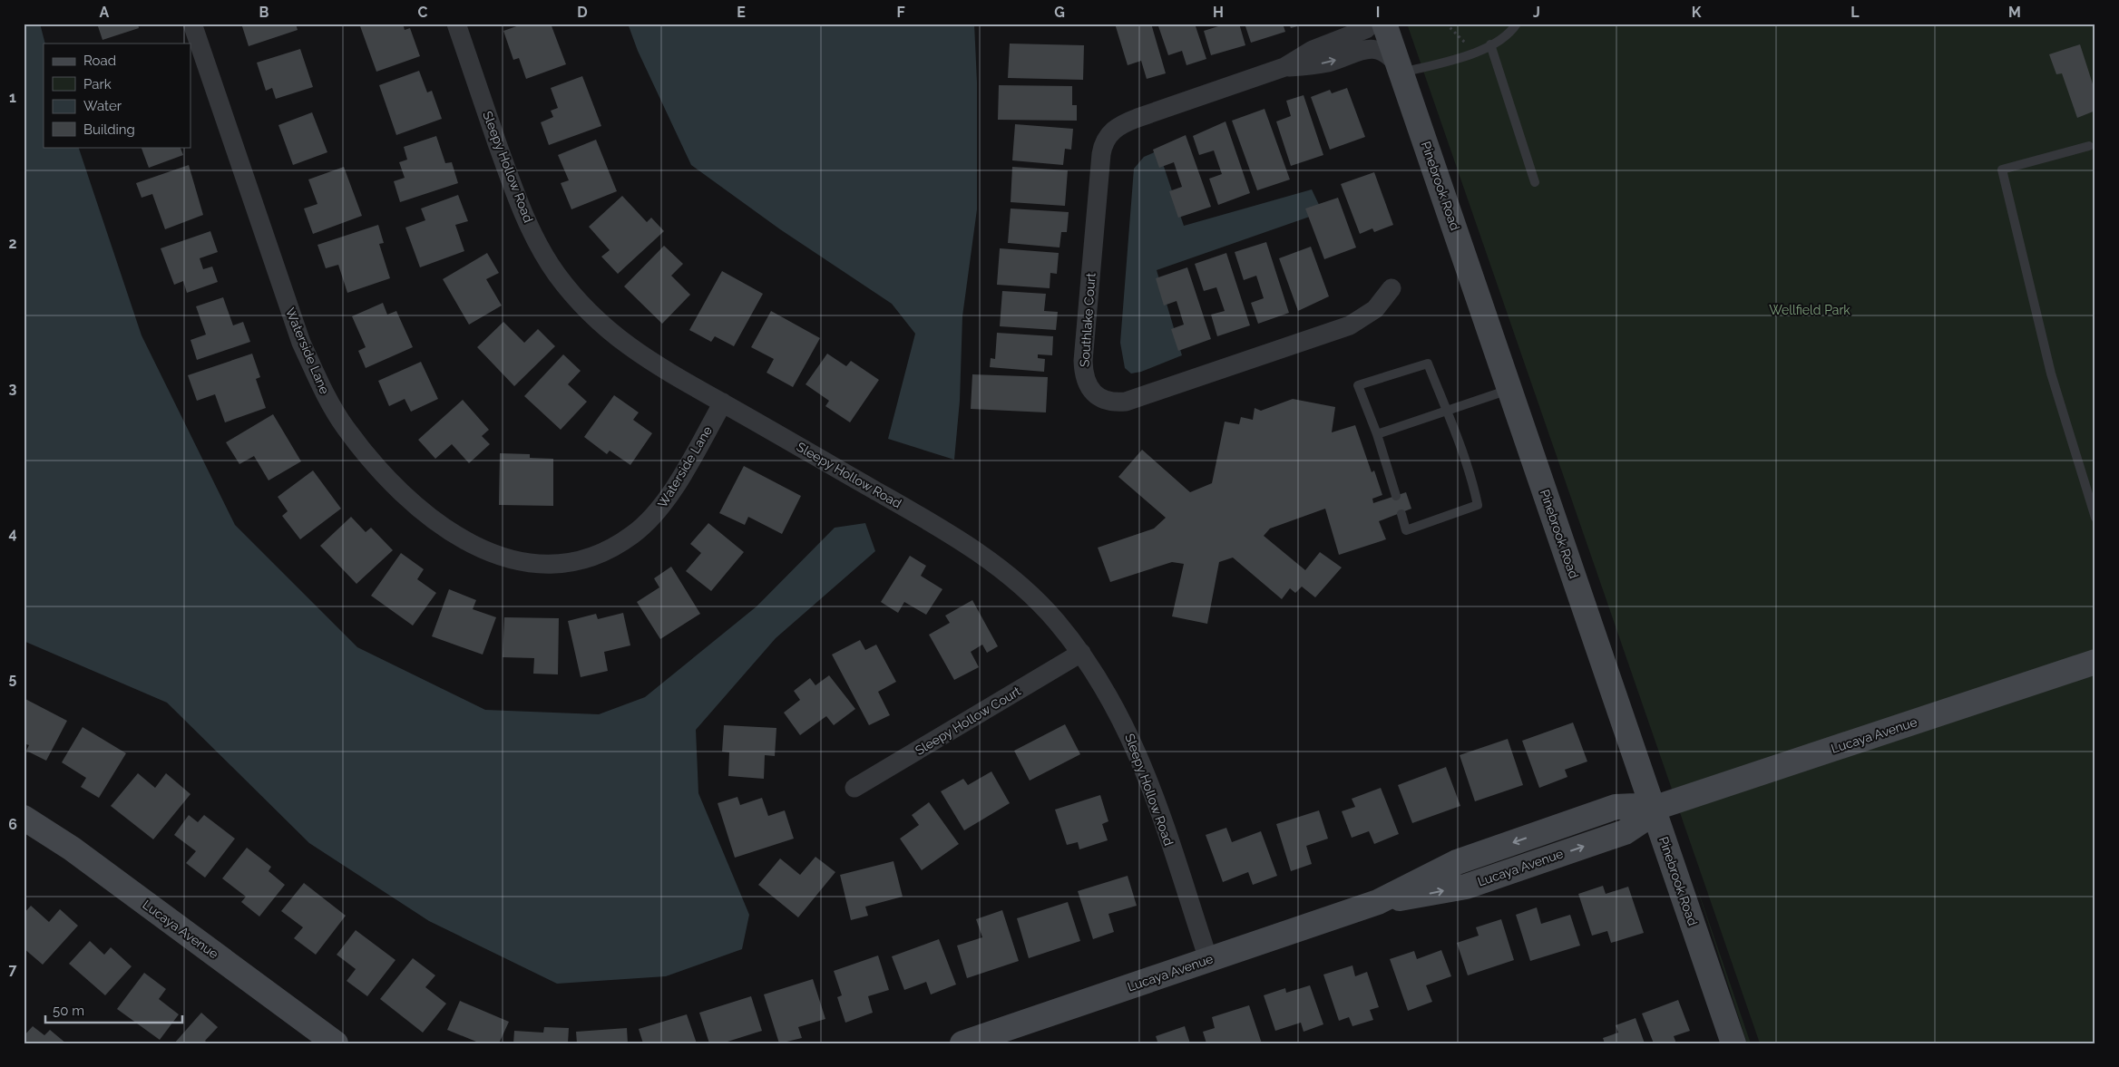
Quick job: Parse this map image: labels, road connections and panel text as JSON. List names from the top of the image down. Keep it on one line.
{"streets":{"street":["Sleepy Hollow Road","Pinebrook Road","Southlake Court","Waterside Lane","Sleepy Hollow Court","Lucaya Avenue"]},"crossings":[["Sleepy Hollow Road","Waterside Lane"],["Sleepy Hollow Road","Sleepy Hollow Court"],["Sleepy Hollow Road","Lucaya Avenue"],["Pinebrook Road","Southlake Court"],["Pinebrook Road","Lucaya Avenue"]],"parks":["Wellfield Park"],"legend":["Road","Park","Water","Building"],"scale_bar":"50 m","grid":{"columns":["A","B","C","D","E","F","G","H","I","J","K","L","M"],"rows":["1","2","3","4","5","6","7"]}}
